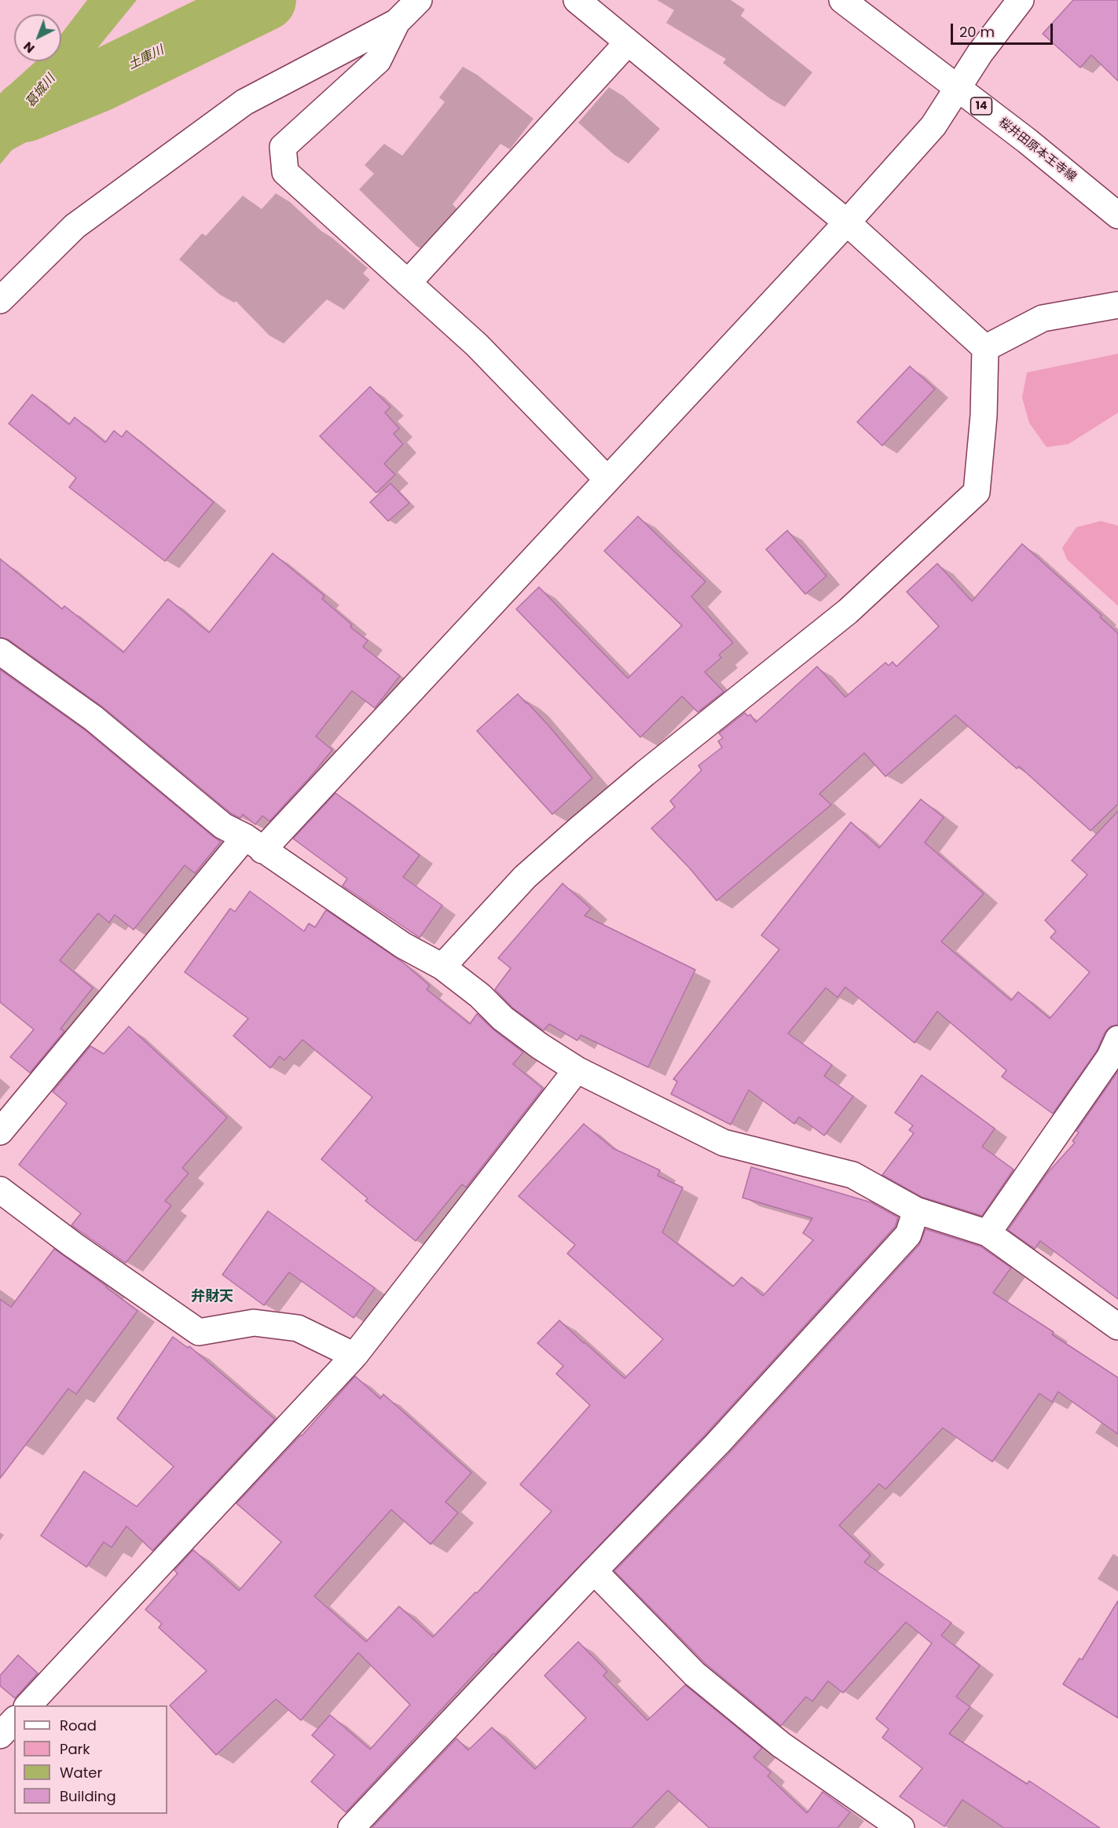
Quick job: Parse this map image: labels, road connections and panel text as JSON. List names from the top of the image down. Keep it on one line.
{"streets":{"street":["14","桜井田原本王寺線"]},"districts":["弁財天"],"water":["土庫川","葛城川"],"legend":["Road","Park","Water","Building"],"scale_bar":"20 m","north":"bottom left"}
